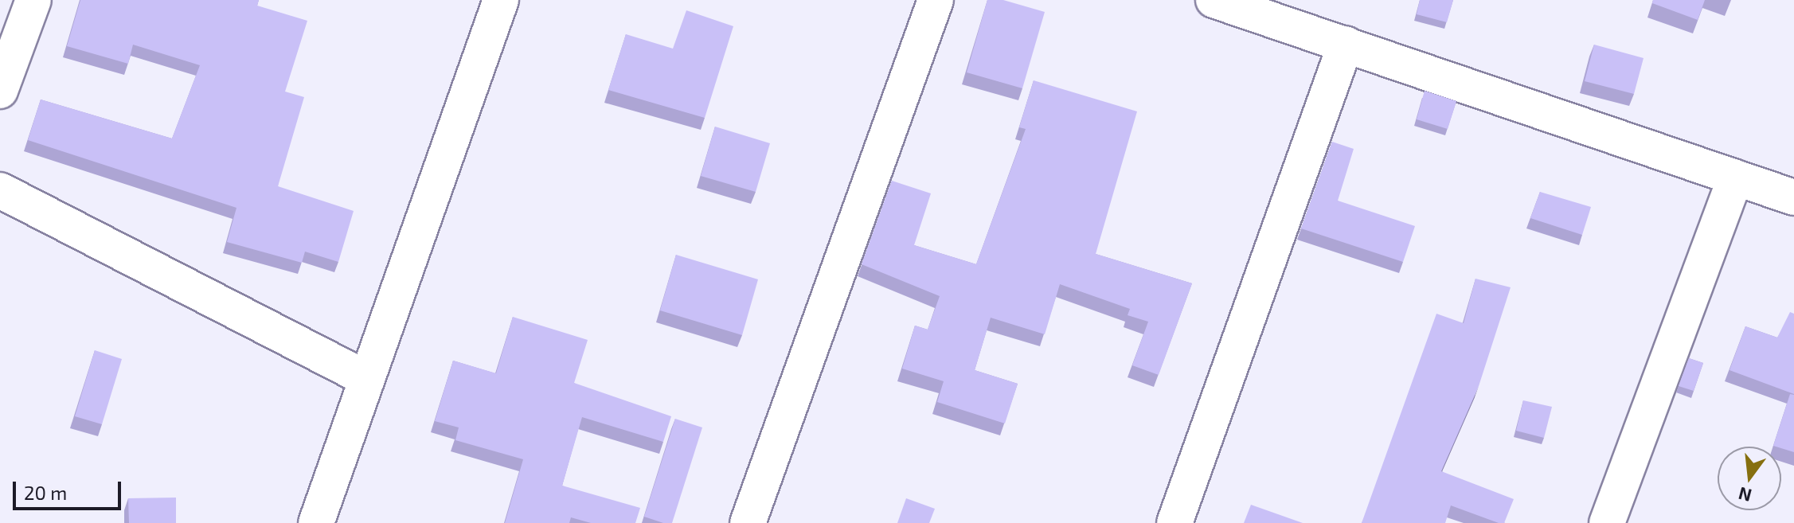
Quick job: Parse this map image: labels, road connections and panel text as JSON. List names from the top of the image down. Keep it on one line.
{"scale_bar":"20 m","north":"bottom"}
